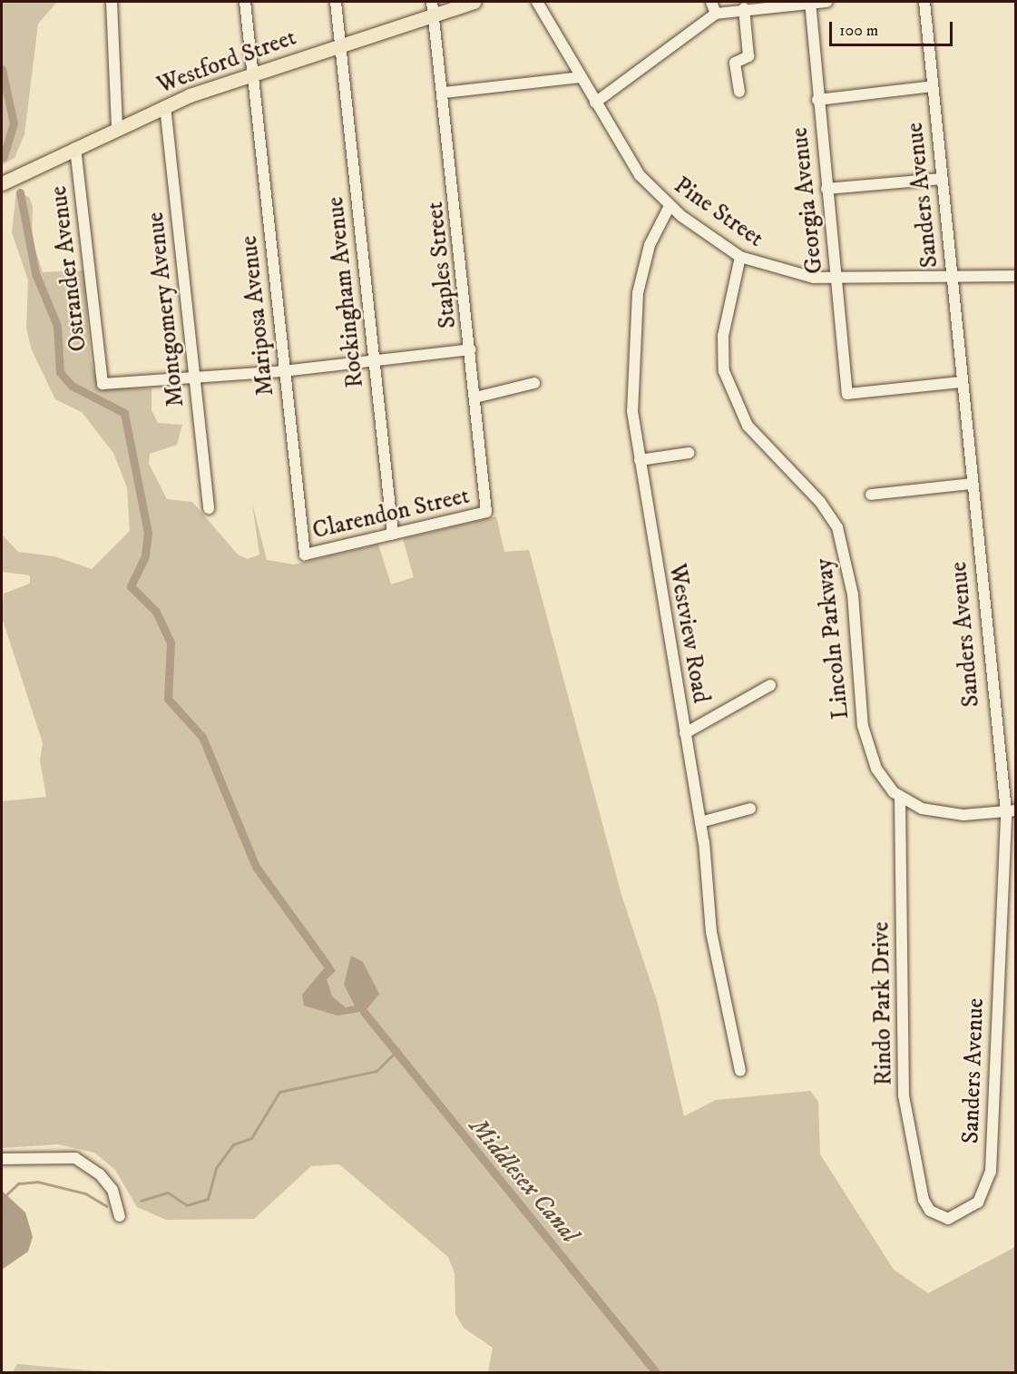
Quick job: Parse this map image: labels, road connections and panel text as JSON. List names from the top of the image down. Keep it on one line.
{"streets":{"main road":["Westford Street"],"street":["Sanders Avenue","Georgia Avenue","Pine Street","Staples Street","Ostrander Avenue","Rockingham Avenue","Montgomery Avenue","Mariposa Avenue","Clarendon Street","Westview Road","Lincoln Parkway","Rindo Park Drive"]},"crossings":[["Westford Street","Staples Street"],["Westford Street","Ostrander Avenue"],["Westford Street","Rockingham Avenue"],["Westford Street","Montgomery Avenue"],["Westford Street","Mariposa Avenue"],["Sanders Avenue","Georgia Avenue"],["Sanders Avenue","Pine Street"],["Sanders Avenue","Rindo Park Drive"],["Georgia Avenue","Pine Street"],["Pine Street","Westview Road"],["Pine Street","Lincoln Parkway"],["Staples Street","Clarendon Street"],["Ostrander Avenue","Montgomery Avenue"],["Rockingham Avenue","Clarendon Street"],["Mariposa Avenue","Clarendon Street"],["Lincoln Parkway","Rindo Park Drive"]],"water":["Middlesex Canal"],"scale_bar":"100 m"}
